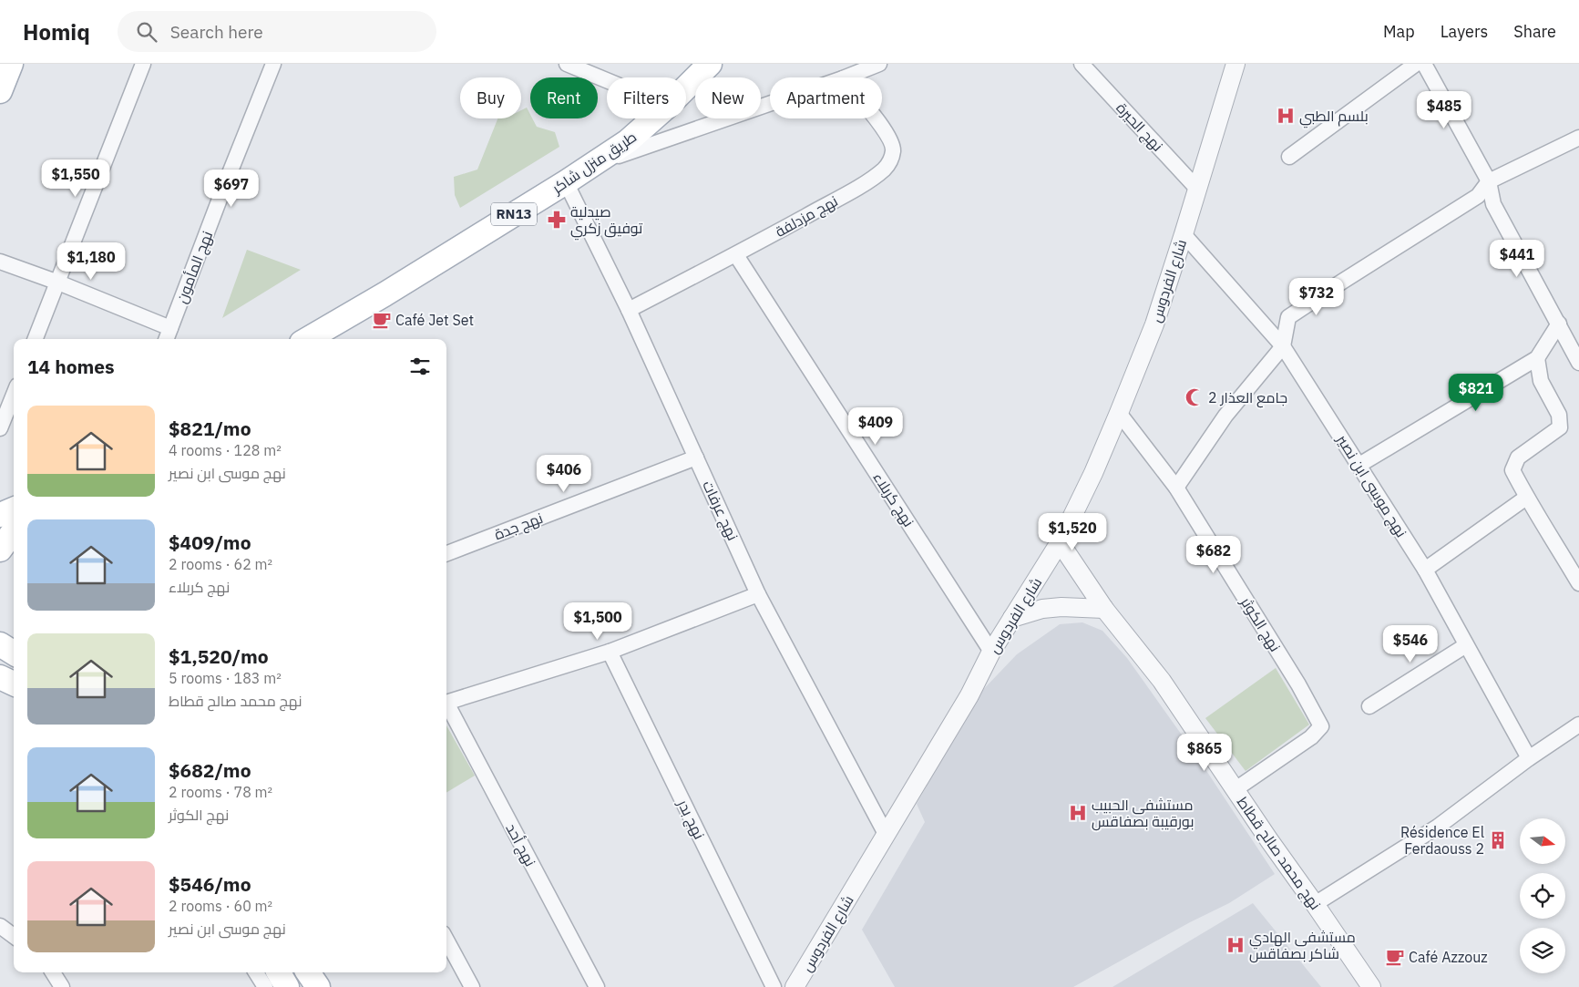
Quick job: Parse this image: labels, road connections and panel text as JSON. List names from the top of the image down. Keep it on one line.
{"streets":{"main road":["طريق منزل شاكر","RN13"],"street":["نهج الحيرة","نهج مزدلفة","نهج المأمون","شارع الفردوس","نهج موسى ابن نصير","نهج كربلاء","نهج عرفات","نهج جدة","نهج الكوثر","نهج بدر","نهج أحد","نهج محمد صالح قطاط"]},"crossings":[["نهج الحيرة","شارع الفردوس"],["طريق منزل شاكر","نهج عرفات"],["نهج مزدلفة","نهج كربلاء"],["نهج مزدلفة","نهج عرفات"],["شارع الفردوس","نهج موسى ابن نصير"],["شارع الفردوس","نهج كربلاء"],["شارع الفردوس","نهج عرفات"],["شارع الفردوس","نهج الكوثر"],["شارع الفردوس","نهج محمد صالح قطاط"],["نهج عرفات","نهج جدة"],["نهج الكوثر","نهج محمد صالح قطاط"]],"places":{"hospital":["بلسم الطبي","مستشفى الحبيب بورقيبة بصفاقس","مستشفى الهادي شاكر بصفاقس"],"pharmacy":["صيدلية توفيق زكري"],"cafe":["Café Jet Set","Café Azzouz"],"mosque":["جامع العذار 2"],"building":["Résidence El Ferdaouss 2"]},"north":"right","page":{"header":"Homiq","search":"Search here","nav":["Map","Layers","Share"],"chip":["Buy","Rent","Filters","New","Apartment"],"price":["$485","$1,550","$697","$441","$1,180","$732","$821","$409","$406","$1,520","$682","$1,500","$546","$865"],"heading":"14 homes","list":[{"name":"$821/mo","note":"4 rooms · 128 m² · نهج موسى ابن نصير"},{"name":"$409/mo","note":"2 rooms · 62 m² · نهج كربلاء"},{"name":"$1,520/mo","note":"5 rooms · 183 m² · نهج محمد صالح قطاط"},{"name":"$682/mo","note":"2 rooms · 78 m² · نهج الكوثر"},{"name":"$546/mo","note":"2 rooms · 60 m² · نهج موسى ابن نصير"}]}}
